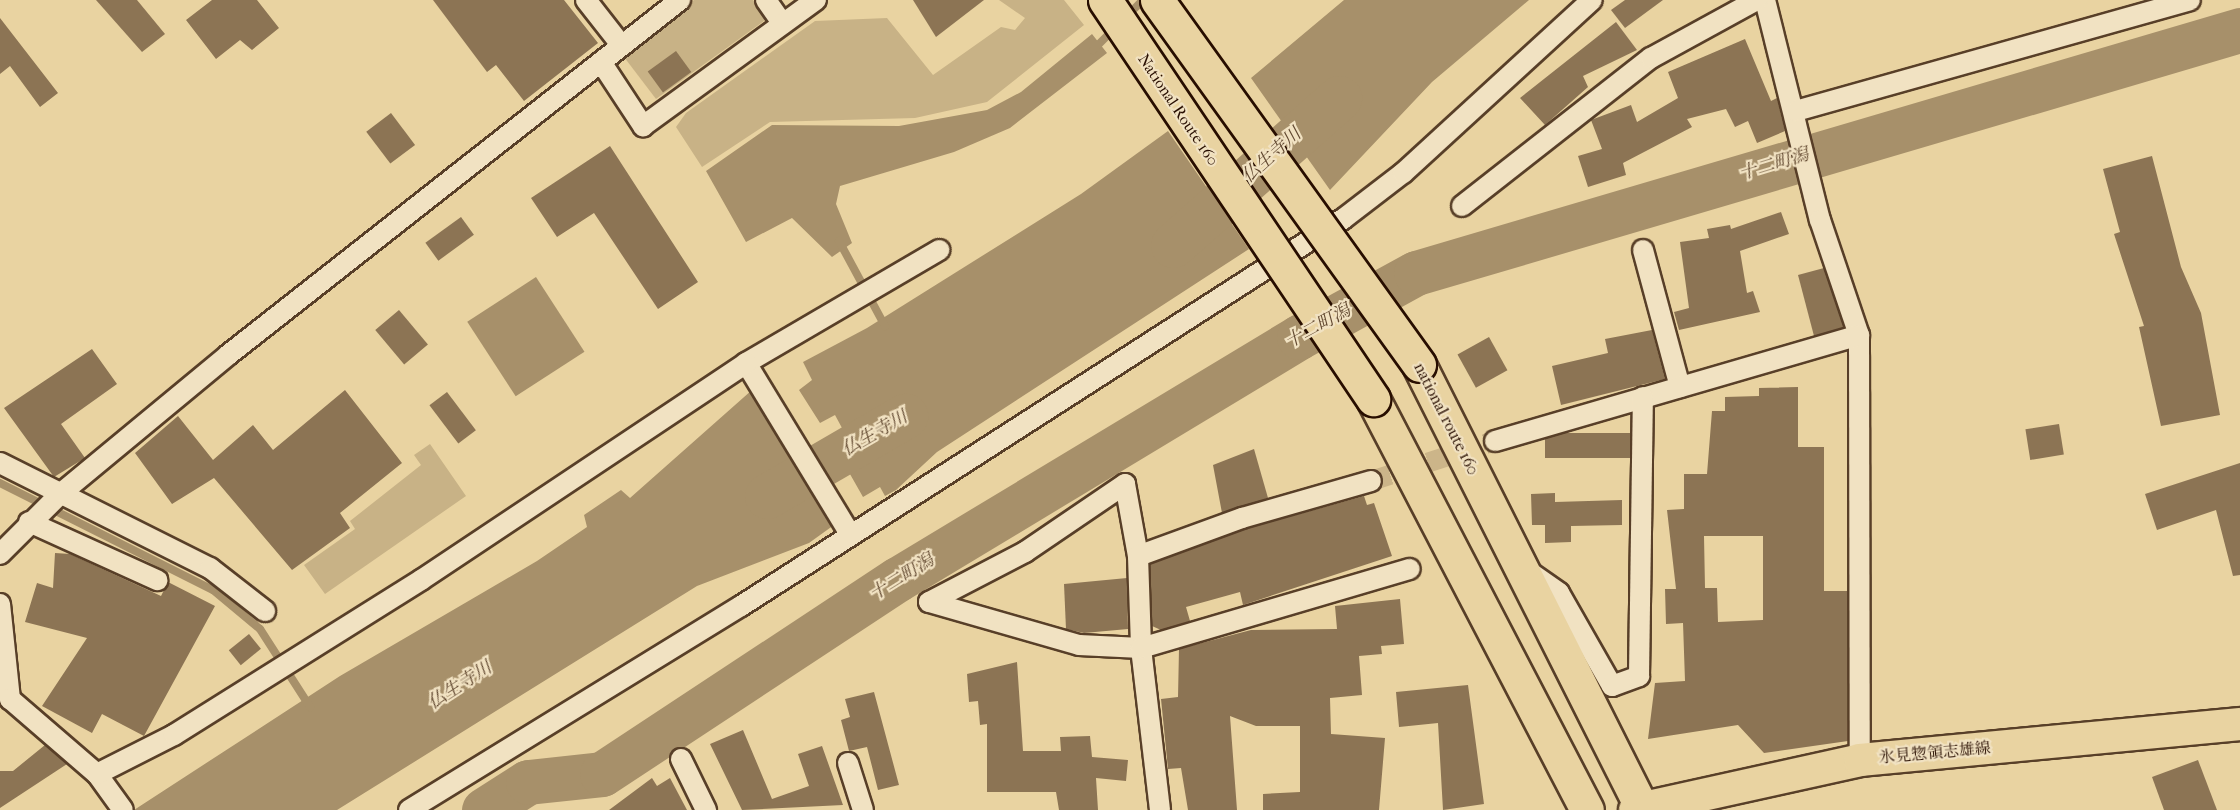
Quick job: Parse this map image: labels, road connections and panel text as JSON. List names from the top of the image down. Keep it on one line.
{"streets":{"highway":["National Route 160","national route 160"],"main road":["氷見惣領志雄線"]},"crossings":[["national route 160","氷見惣領志雄線"]],"water":["仏生寺川","十二町潟"]}
